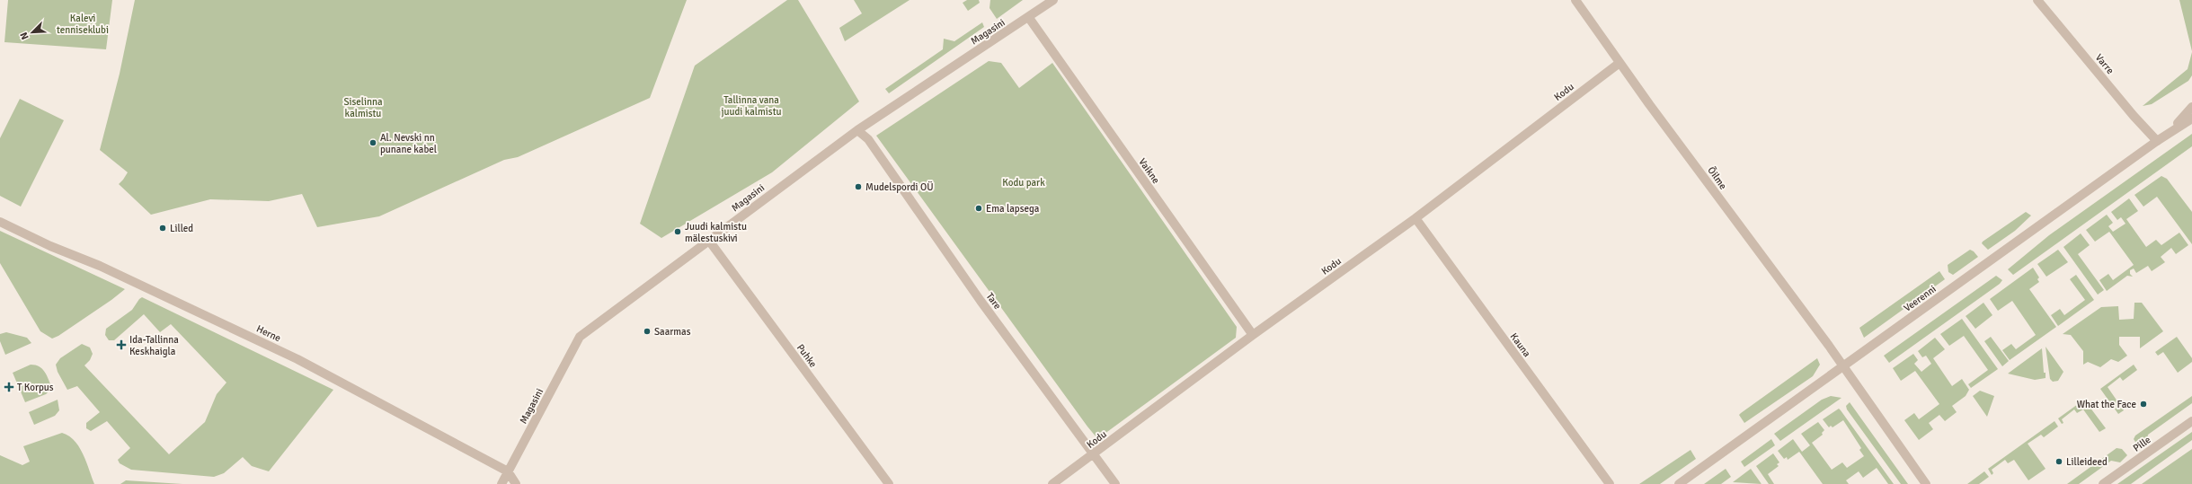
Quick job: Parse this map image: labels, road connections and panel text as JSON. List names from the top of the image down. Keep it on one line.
{"streets":{"street":["Magasini","Varre","Kodu","Vaikne","Õilme","Veerenni","Tare","Herne","Kauna","Puhke","Pille"]},"crossings":[["Magasini","Vaikne"],["Magasini","Tare"],["Magasini","Herne"],["Magasini","Puhke"],["Varre","Veerenni"],["Kodu","Vaikne"],["Kodu","Õilme"],["Kodu","Tare"],["Kodu","Kauna"],["Õilme","Veerenni"]],"parks":["Kalevi tenniseklubi","Tallinna vana juudi kalmistu","Siselinna kalmistu","Kodu park"],"places":{"other":["Al. Nevski nn punane kabel","Mudelspordi OÜ","Ema lapsega","Lilled","Juudi kalmistu mälestuskivi","Saarmas","What the Face","Lilleideed"],"health":["Ida-Tallinna Keskhaigla","T Korpus"]},"north":"bottom left"}
